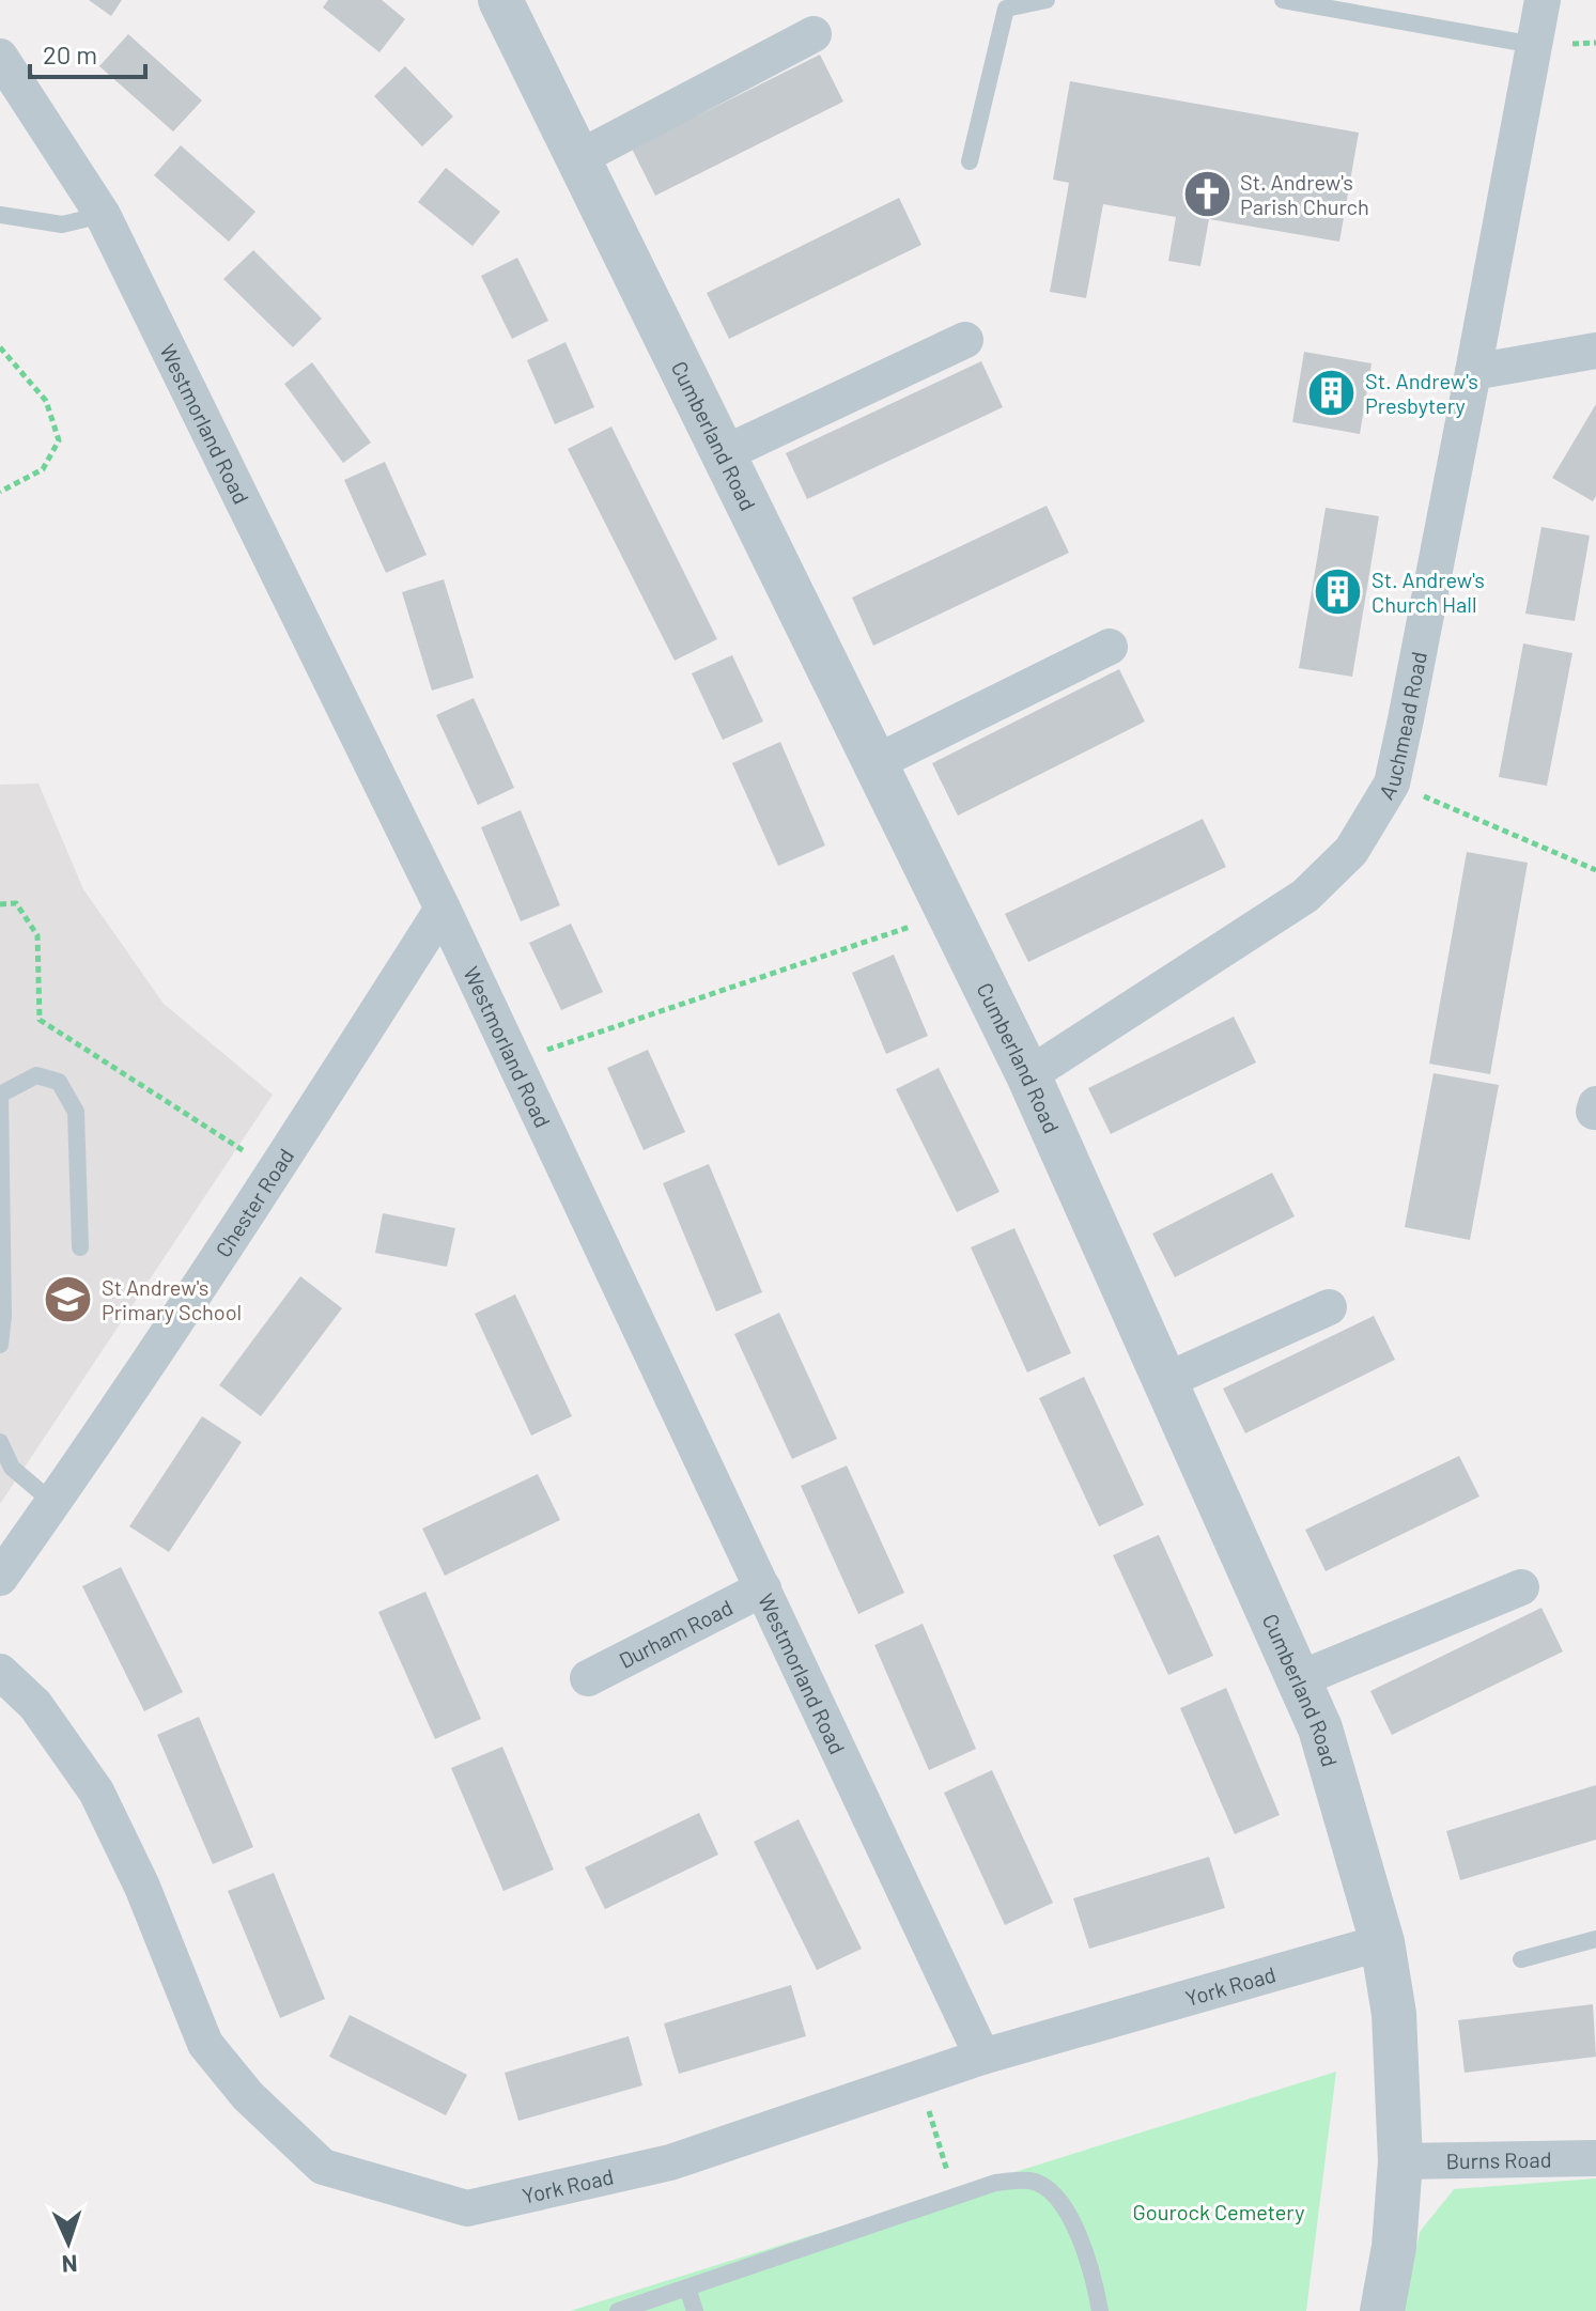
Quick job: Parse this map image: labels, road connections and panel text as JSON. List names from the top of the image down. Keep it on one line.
{"streets":{"street":["Westmorland Road","Cumberland Road","Auchmead Road","Chester Road","Durham Road","York Road","Burns Road"]},"crossings":[["Westmorland Road","Chester Road"],["Westmorland Road","Durham Road"],["Westmorland Road","York Road"],["Cumberland Road","Auchmead Road"],["Cumberland Road","York Road"],["Cumberland Road","Burns Road"]],"parks":["Gourock Cemetery"],"places":{"church":["St. Andrew's Parish Church"],"building":["St. Andrew's Presbytery","St. Andrew's Church Hall"],"school or university":["St Andrew's Primary School"]},"scale_bar":"20 m","north":"bottom"}
